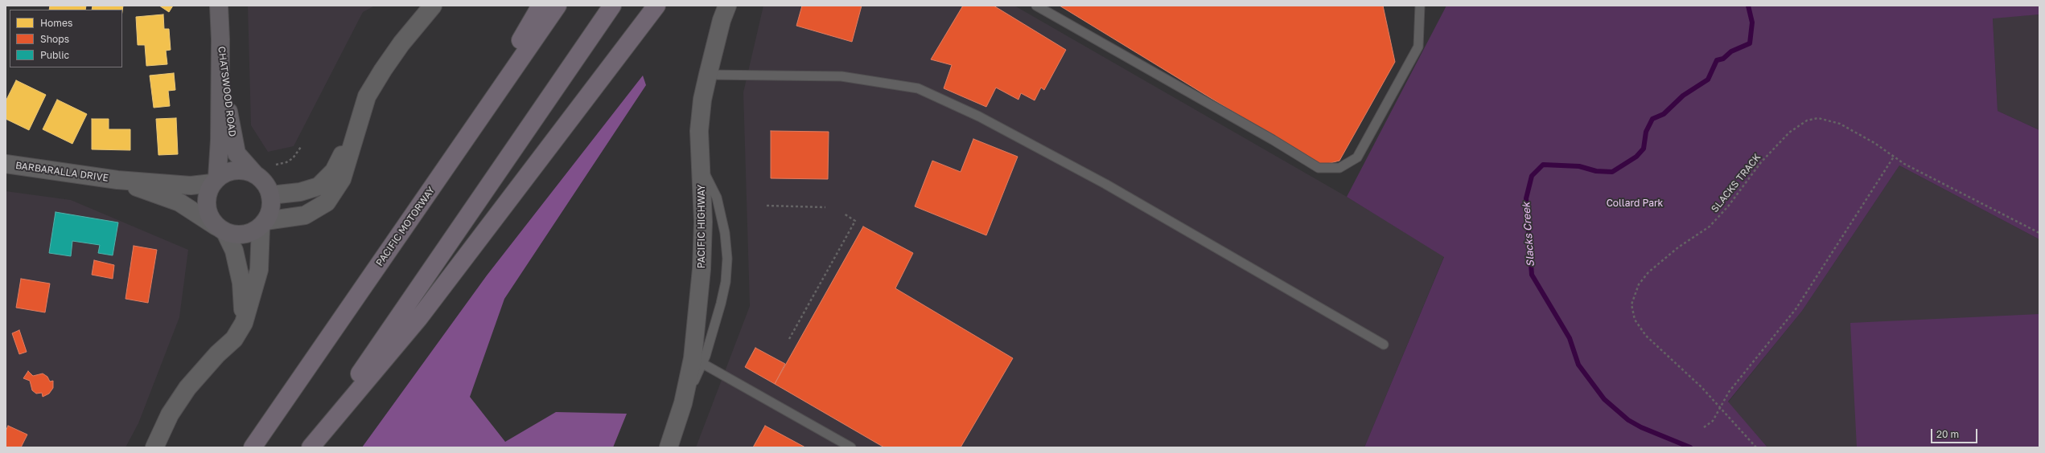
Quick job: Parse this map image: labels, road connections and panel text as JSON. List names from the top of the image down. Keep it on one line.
{"streets":{"highway":["PACIFIC MOTORWAY"],"main road":["CHATSWOOD ROAD"],"street":["BARBARALLA DRIVE","PACIFIC HIGHWAY"],"path":["SLACKS TRACK"]},"crossings":[["CHATSWOOD ROAD","BARBARALLA DRIVE"]],"water":["Slacks Creek"],"parks":["Collard Park"],"legend":["Homes","Shops","Public"],"scale_bar":"20 m"}
